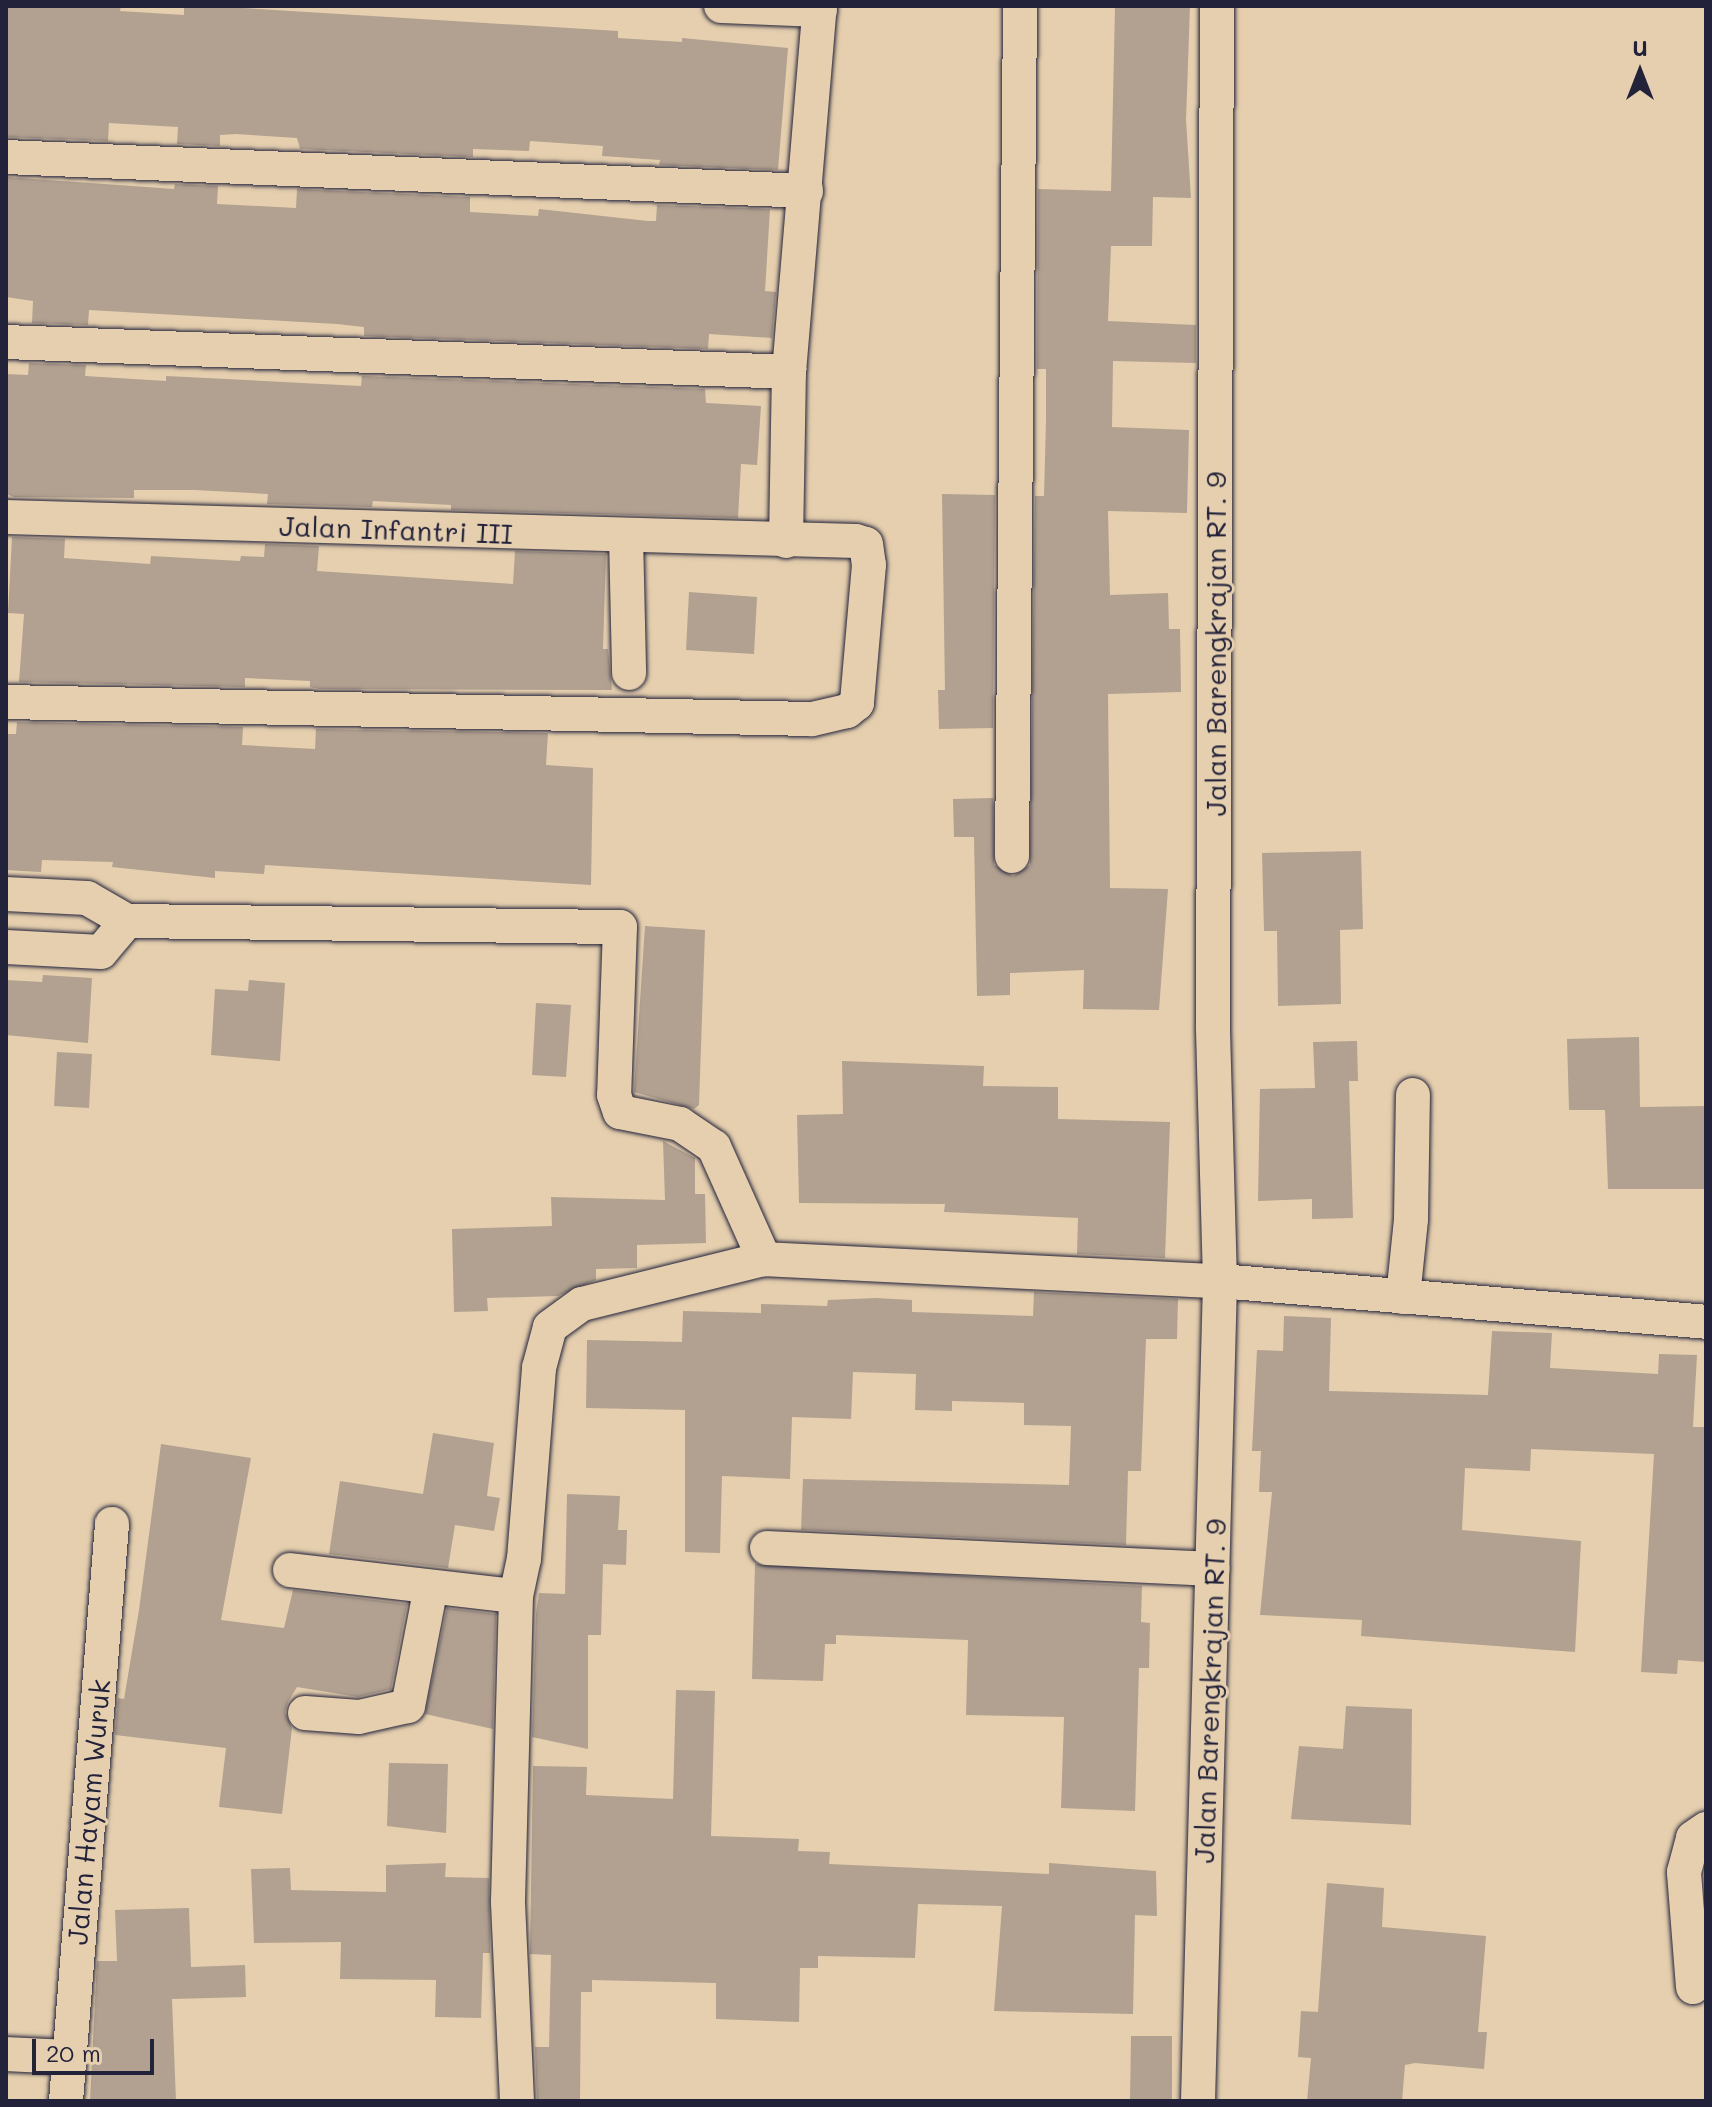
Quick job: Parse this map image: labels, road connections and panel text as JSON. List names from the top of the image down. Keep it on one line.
{"streets":{"street":["Jalan Infantri III","Jalan Barengkrajan RT. 9","Jalan Hayam Wuruk"]},"scale_bar":"20 m","north":"top"}
